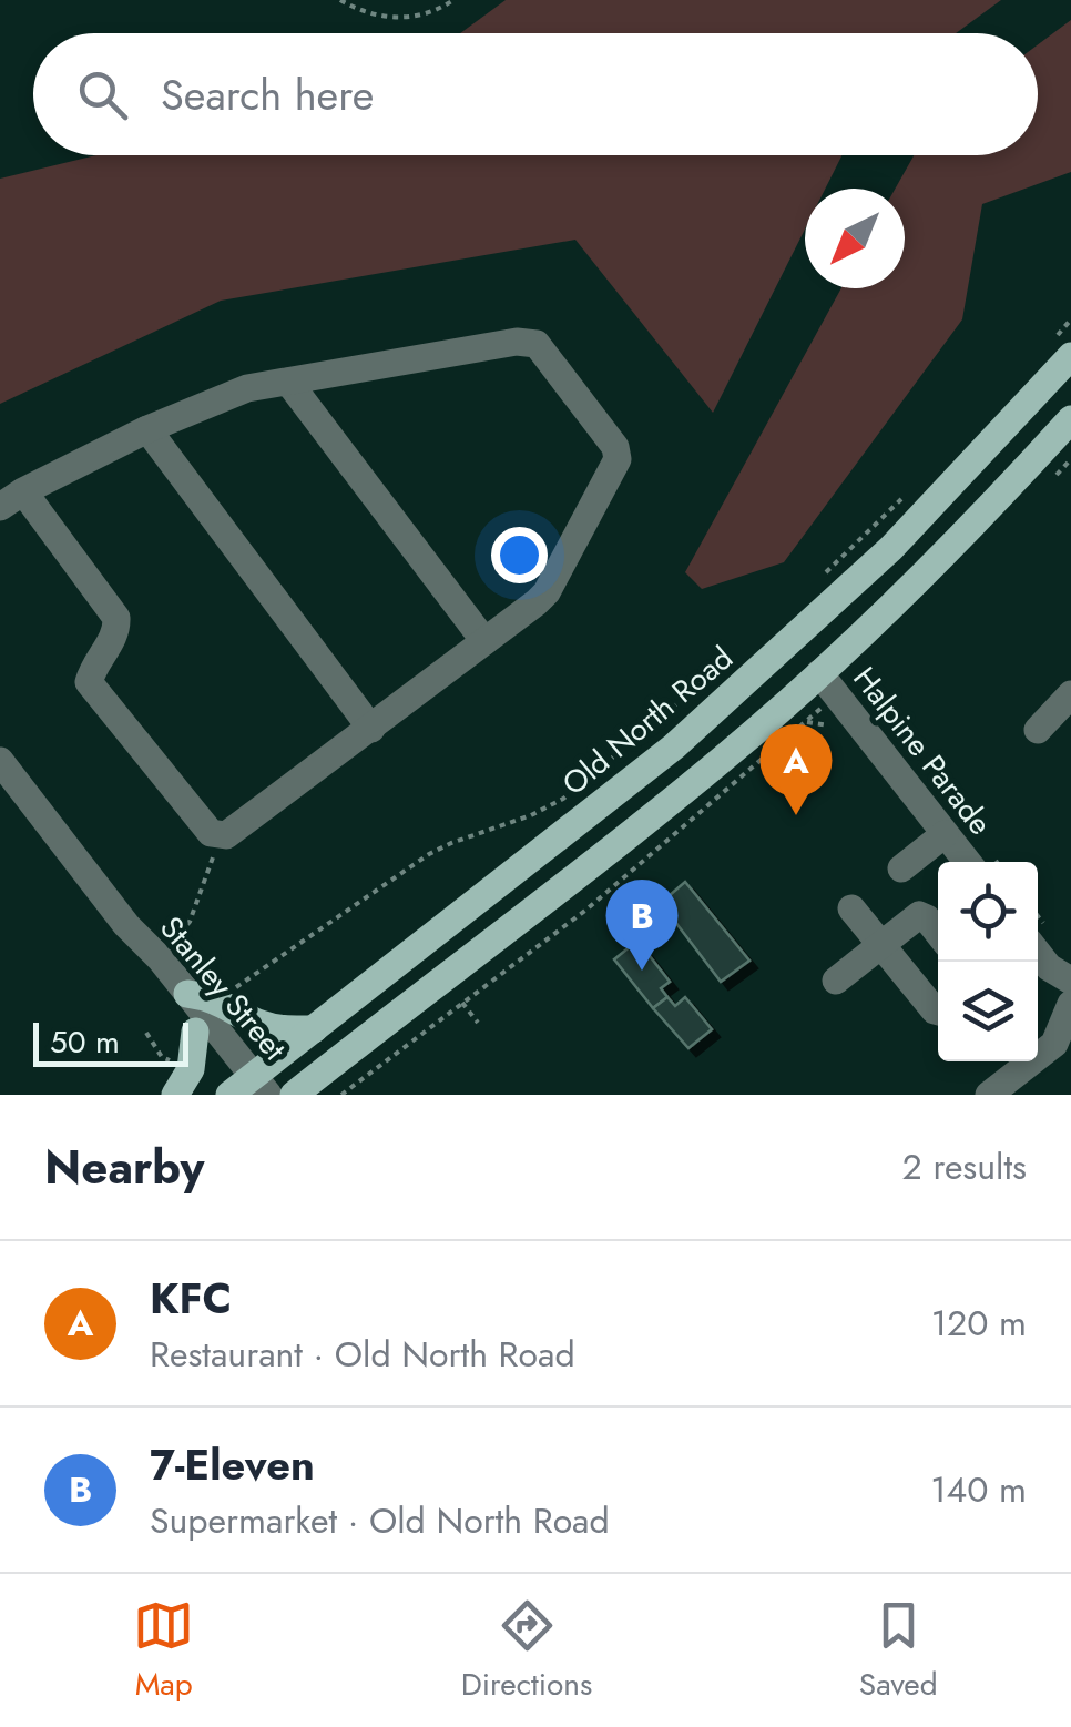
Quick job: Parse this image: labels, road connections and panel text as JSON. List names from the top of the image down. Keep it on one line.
{"streets":{"main road":["Old North Road"],"street":["Halpine Parade","Stanley Street"]},"crossings":[["Old North Road","Stanley Street"]],"scale_bar":"50 m","north":"bottom left","page":{"search":"Search here","pins":["A","B"],"scale":"50 m","heading":["Nearby","2 results"],"list":[{"mark":"A","name":"KFC","note":"Restaurant · Old North Road","value":"120 m"},{"mark":"B","name":"7-Eleven","note":"Supermarket · Old North Road","value":"140 m"}],"nav":["Map","Directions","Saved"]}}
